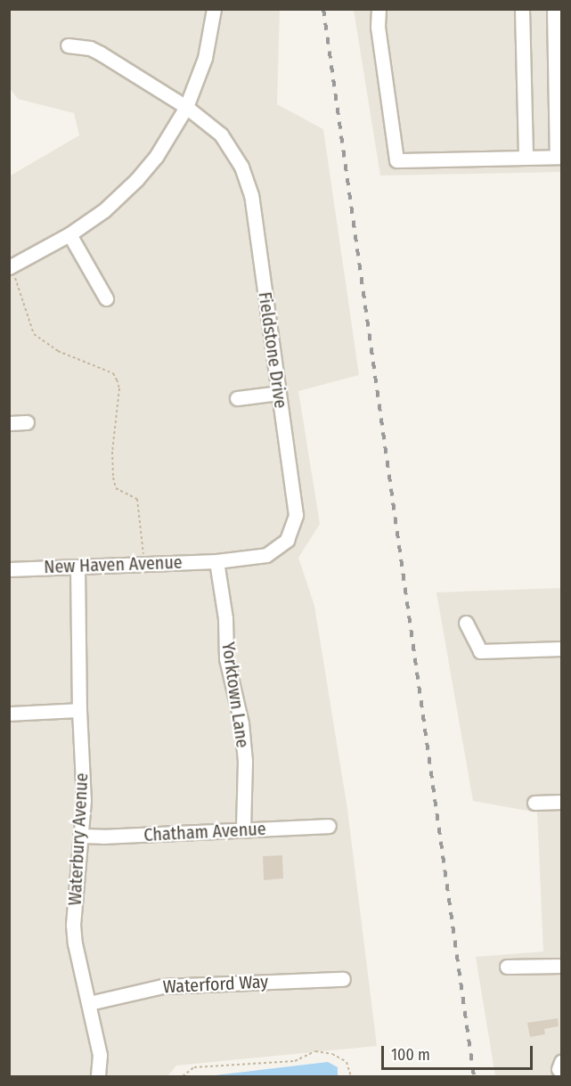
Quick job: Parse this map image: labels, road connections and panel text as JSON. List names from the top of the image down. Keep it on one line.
{"streets":{"street":["Fieldstone Drive","New Haven Avenue","Yorktown Lane","Chatham Avenue","Waterbury Avenue","Waterford Way"]},"crossings":[["Fieldstone Drive","New Haven Avenue"],["Fieldstone Drive","Yorktown Lane"],["New Haven Avenue","Yorktown Lane"],["New Haven Avenue","Waterbury Avenue"],["Yorktown Lane","Chatham Avenue"],["Chatham Avenue","Waterbury Avenue"],["Waterbury Avenue","Waterford Way"]],"scale_bar":"100 m"}
